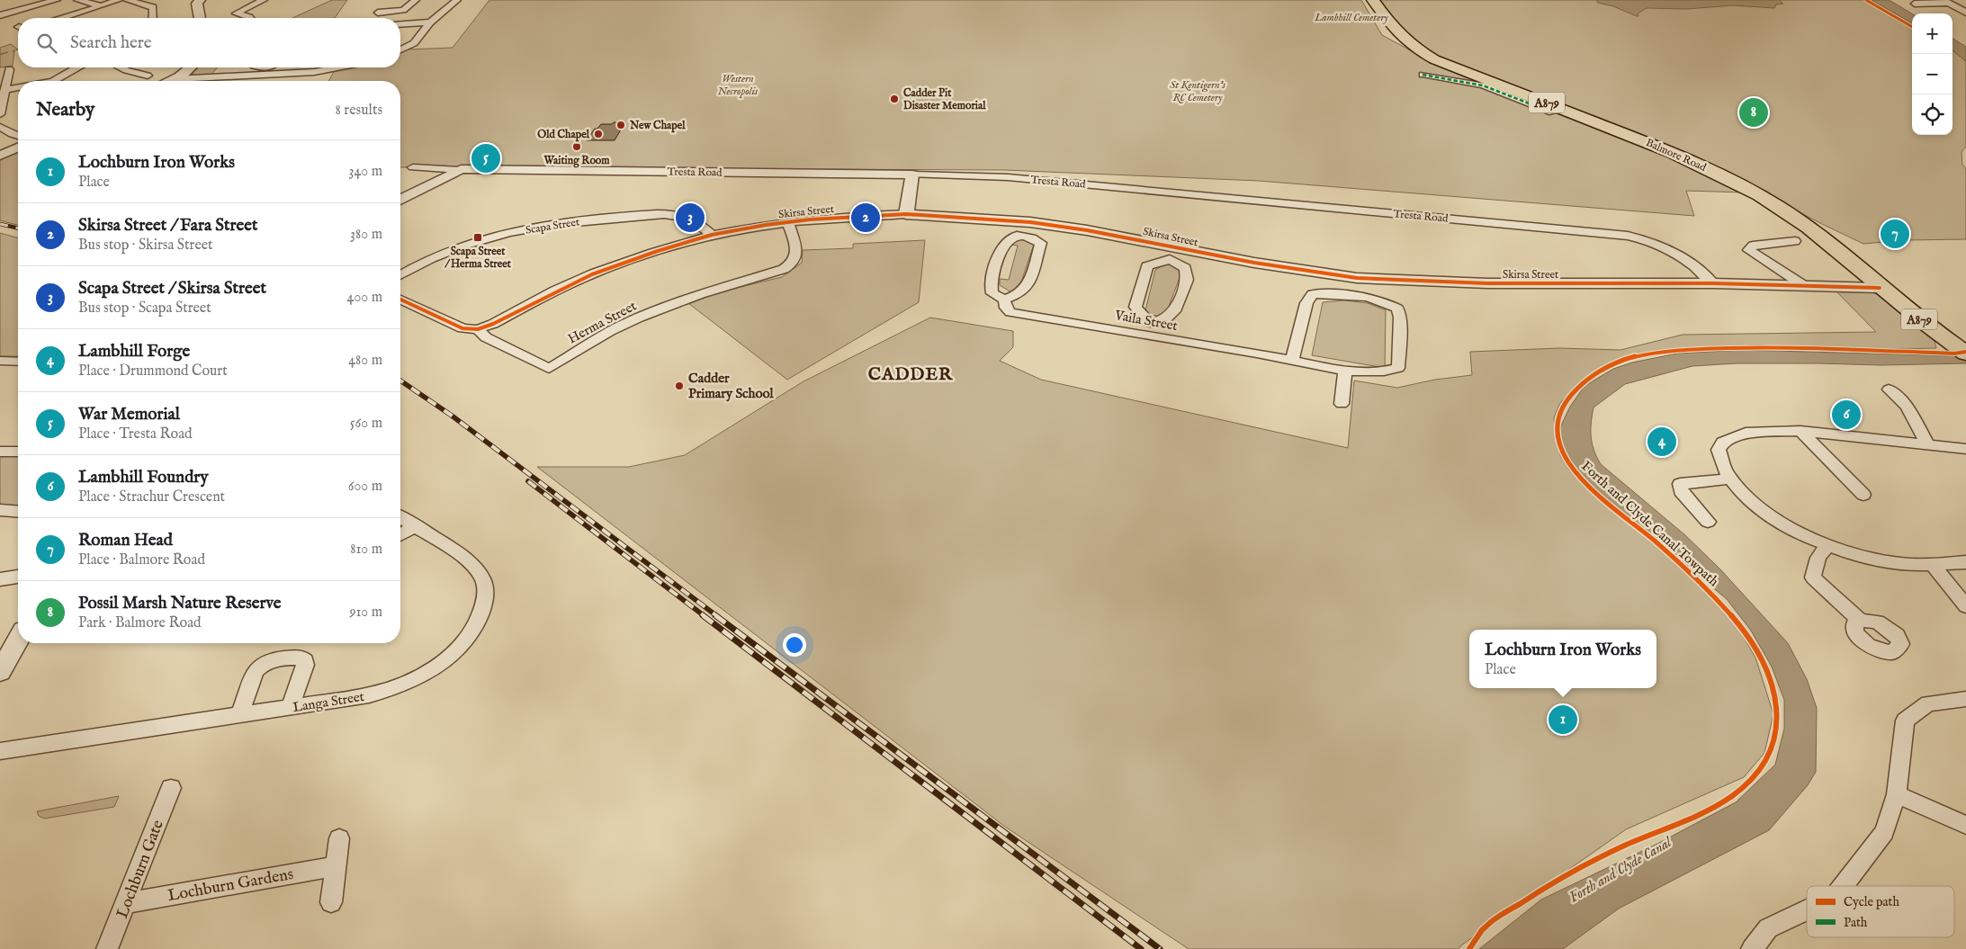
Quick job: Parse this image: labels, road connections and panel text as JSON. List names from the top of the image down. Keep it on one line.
{"streets":{"main road":["A879","Balmore Road"],"street":["Tresta Road","Skirsa Street","Scapa Street","Vaila Street","Herma Street","Langa Street","Lochburn Gate","Lochburn Gardens"],"cycle path":["Forth and Clyde Canal Towpath"]},"crossings":[["Balmore Road","Skirsa Street"],["Tresta Road","Skirsa Street"],["Skirsa Street","Scapa Street"],["Skirsa Street","Vaila Street"],["Skirsa Street","Herma Street"],["Lochburn Gate","Lochburn Gardens"]],"districts":["CADDER"],"water":["Forth and Clyde Canal"],"parks":["Lambhill Cemetery","Western Necropolis","St Kentigern's RC Cemetery"],"places":{"other":["Cadder Pit Disaster Memorial","New Chapel","Old Chapel","Waiting Room","Cadder Primary School"],"transit":["Scapa Street / Herma Street"]},"legend":["Cycle path","Path"],"page":{"map_buttons":["+","−"],"search":"Search here","heading":["Nearby","8 results"],"pins":["8","5","2","3","7","6","4","1"],"list":[{"mark":"1","name":"Lochburn Iron Works","note":"Place","value":"340 m"},{"mark":"2","name":"Skirsa Street / Fara Street","note":"Bus stop · Skirsa Street","value":"380 m"},{"mark":"3","name":"Scapa Street / Skirsa Street","note":"Bus stop · Scapa Street","value":"400 m"},{"mark":"4","name":"Lambhill Forge","note":"Place · Drummond Court","value":"480 m"},{"mark":"5","name":"War Memorial","note":"Place · Tresta Road","value":"560 m"},{"mark":"6","name":"Lambhill Foundry","note":"Place · Strachur Crescent","value":"600 m"},{"mark":"7","name":"Roman Head","note":"Place · Balmore Road","value":"810 m"},{"mark":"8","name":"Possil Marsh Nature Reserve","note":"Park · Balmore Road","value":"910 m"}],"popup":["Lochburn Iron Works","Place"]}}
